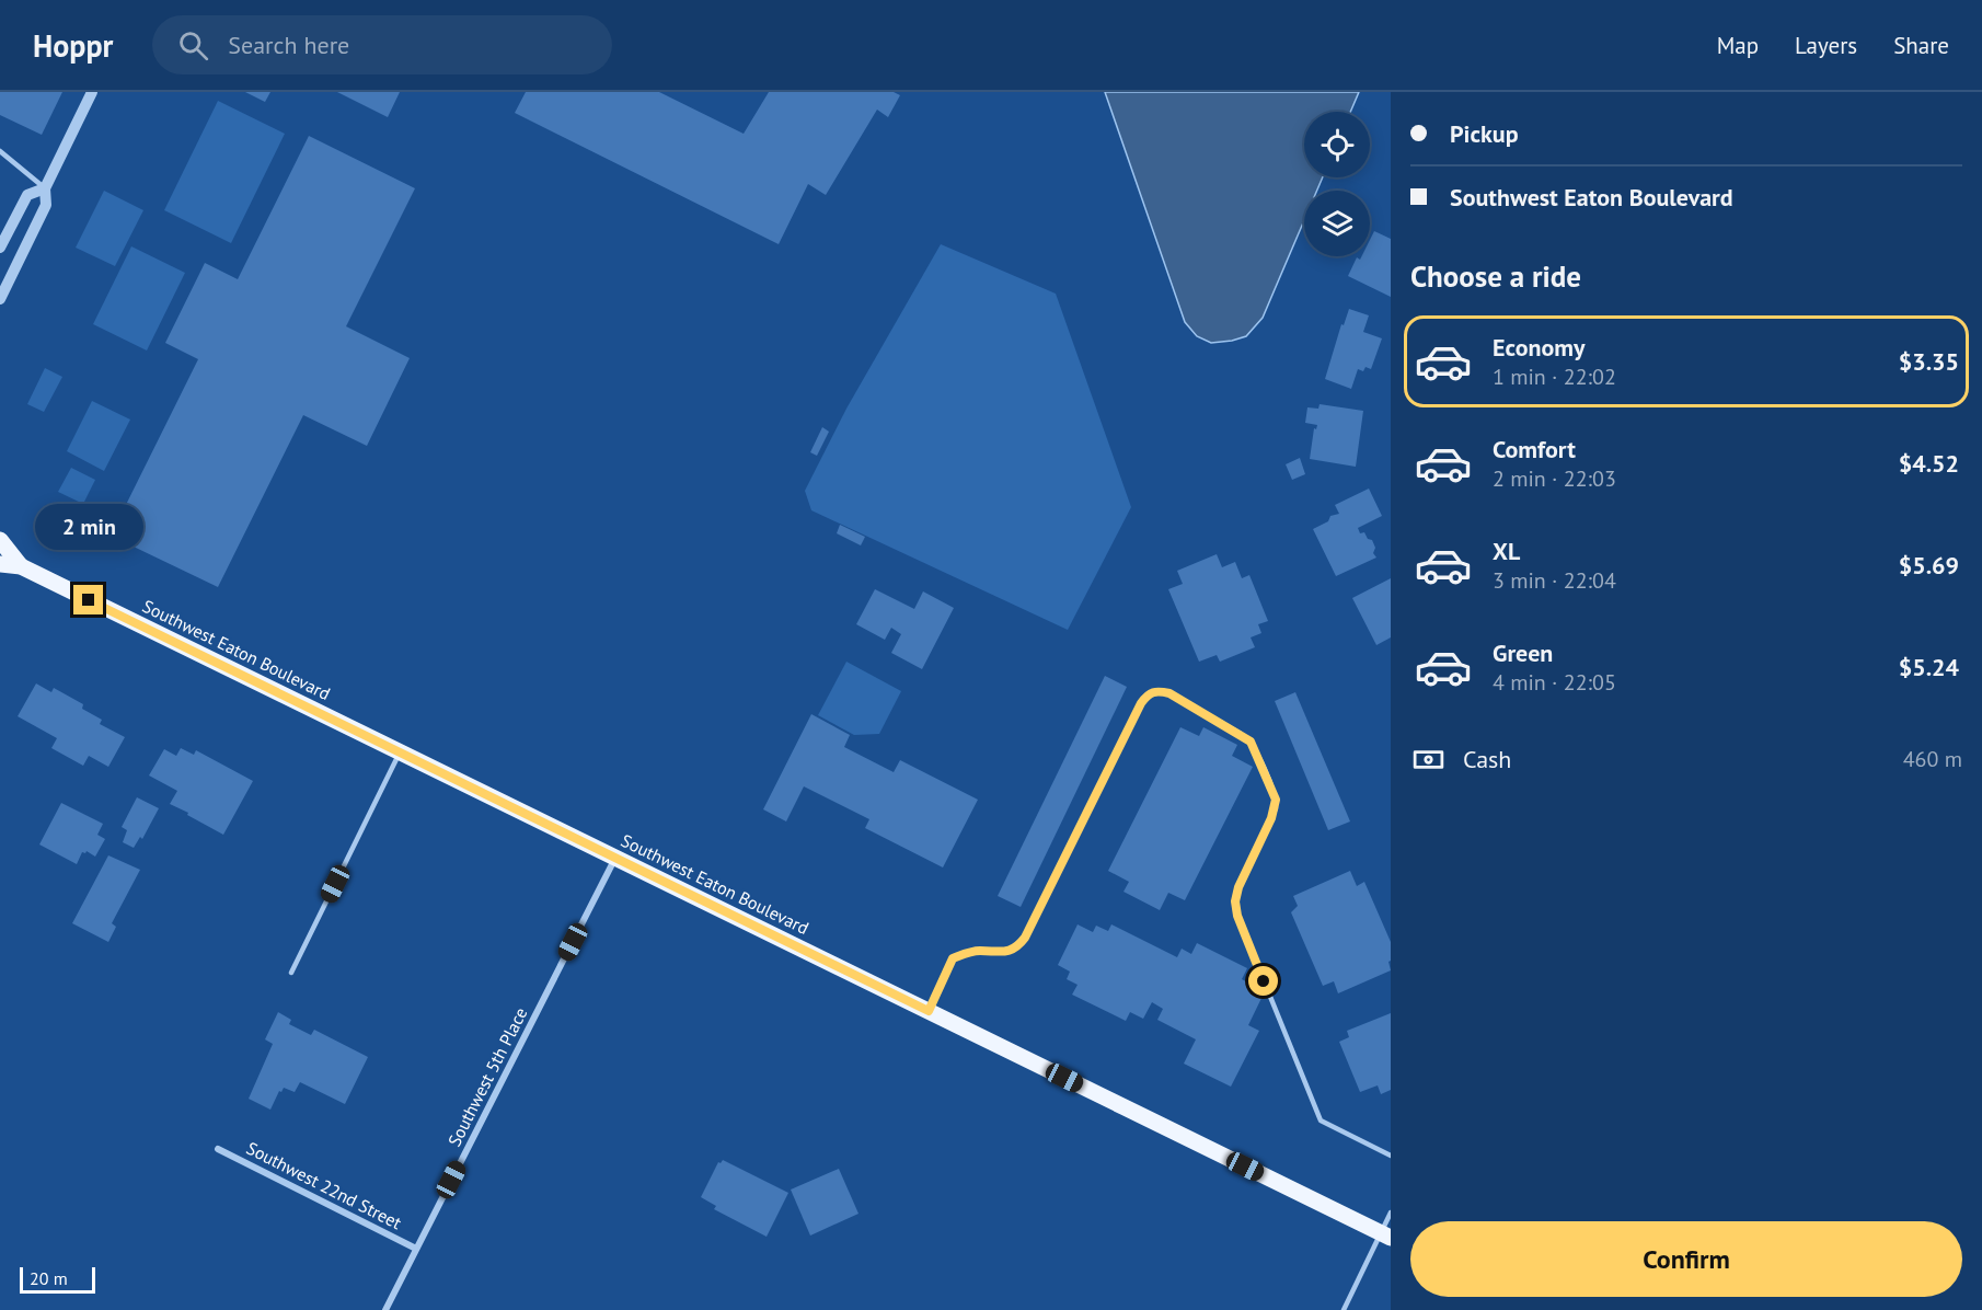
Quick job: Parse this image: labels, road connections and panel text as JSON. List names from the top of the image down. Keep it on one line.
{"streets":{"main road":["Southwest Eaton Boulevard"],"street":["Southwest 5th Place","Southwest 22nd Street"]},"crossings":[["Southwest Eaton Boulevard","Southwest 5th Place"],["Southwest 5th Place","Southwest 22nd Street"]],"scale_bar":"20 m","page":{"header":"Hoppr","search":"Search here","nav":["Map","Layers","Share"],"banner":["Pickup","Southwest Eaton Boulevard"],"heading":"Choose a ride","list":[{"name":"Economy","note":"1 min · 22:02","value":"$3.35"},{"name":"Comfort","note":"2 min · 22:03","value":"$4.52"},{"name":"XL","note":"3 min · 22:04","value":"$5.69"},{"name":"Green","note":"4 min · 22:05","value":"$5.24"}],"bubble":"2 min","pay":["Cash","460 m"],"buttons":"Confirm","scale":"20 m"}}
